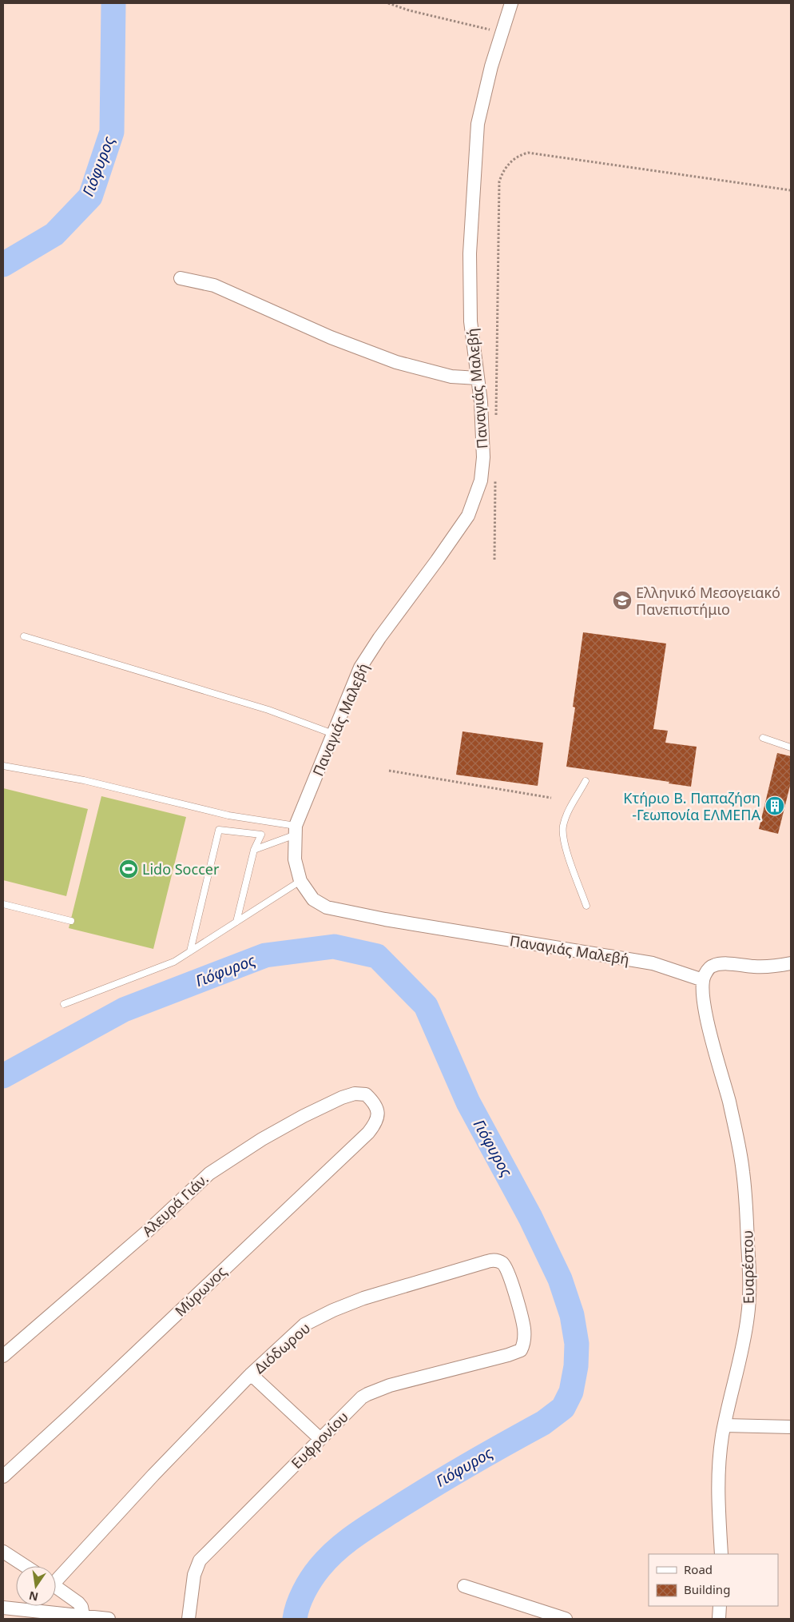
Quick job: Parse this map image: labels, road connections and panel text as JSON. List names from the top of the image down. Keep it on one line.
{"streets":{"street":["Παναγιάς Μαλεβή","Αλευρά Γιάν.","Ευαρέστου","Μύρωνος","Διόδωρου","Ευφρονίου"]},"crossings":[["Παναγιάς Μαλεβή","Ευαρέστου"],["Αλευρά Γιάν.","Μύρωνος"],["Διόδωρου","Ευφρονίου"]],"water":["Γιόφυρος"],"places":{"school or university":["Ελληνικό Μεσογειακό Πανεπιστήμιο"],"building":["Κτήριο Β. Παπαζήση -Γεωπονία ΕΛΜΕΠΑ"],"sports":["Lido Soccer"]},"legend":["Road","Building"],"north":"bottom"}
